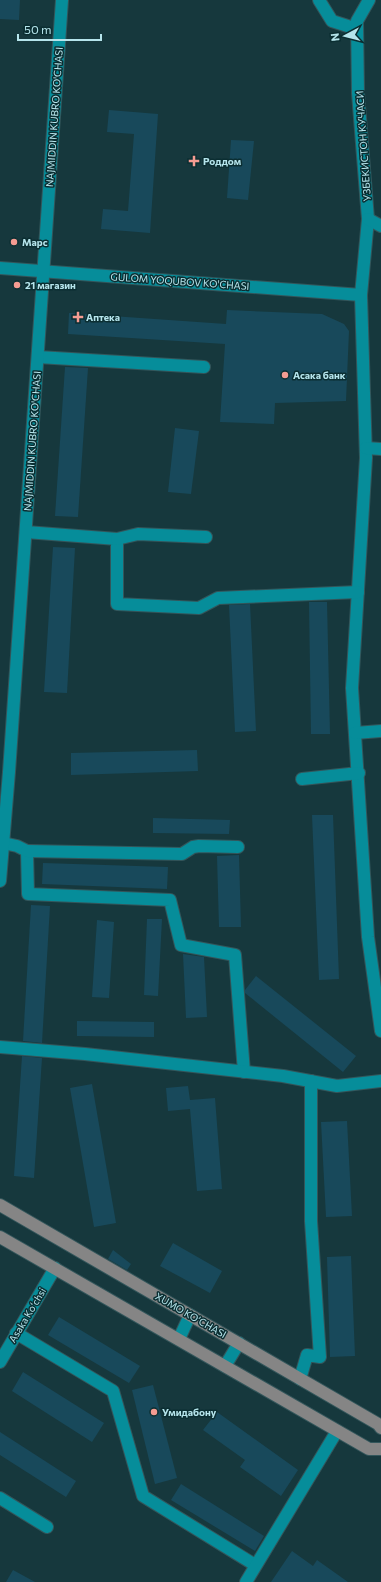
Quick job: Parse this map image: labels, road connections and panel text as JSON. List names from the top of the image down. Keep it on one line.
{"streets":{"main road":["XUMO KO’CHASI"],"street":["NAJMIDDIN KUBRO KO'CHASI","УЗБЕКИСТОН КУЧАСИ","GULOM YOQUBOV KO'CHASI","Asaka Koʻchsi"]},"crossings":[["NAJMIDDIN KUBRO KO'CHASI","GULOM YOQUBOV KO'CHASI"],["УЗБЕКИСТОН КУЧАСИ","GULOM YOQUBOV KO'CHASI"]],"places":{"health":["Роддом","Аптека"],"other":["Марс","21 магазин","Асака банк","Умидабону"]},"scale_bar":"50 m","north":"left"}
